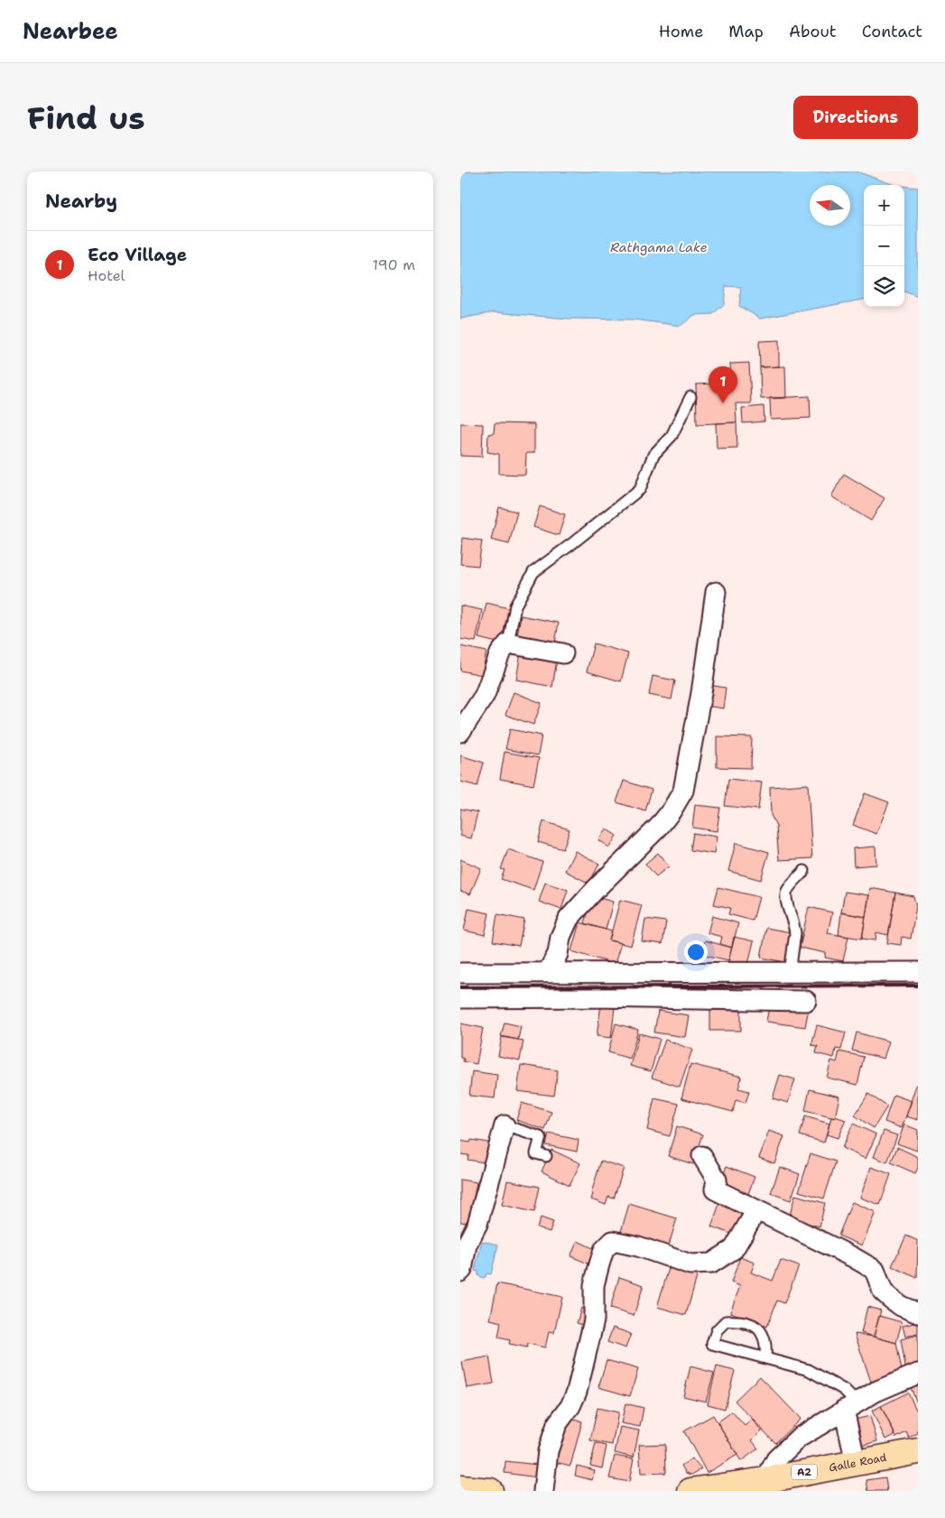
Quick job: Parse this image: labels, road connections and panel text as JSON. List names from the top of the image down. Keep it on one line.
{"streets":{"highway":["Galle Road","A2"]},"water":["Rathgama Lake"],"north":"left","page":{"header":"Nearbee","nav":["Home","Map","About","Contact"],"buttons":"Directions","title":"Find us","heading":"Nearby","map_buttons":["+","−"],"list":[{"mark":"1","name":"Eco Village","note":"Hotel","value":"190 m"}],"pins":"1"}}
